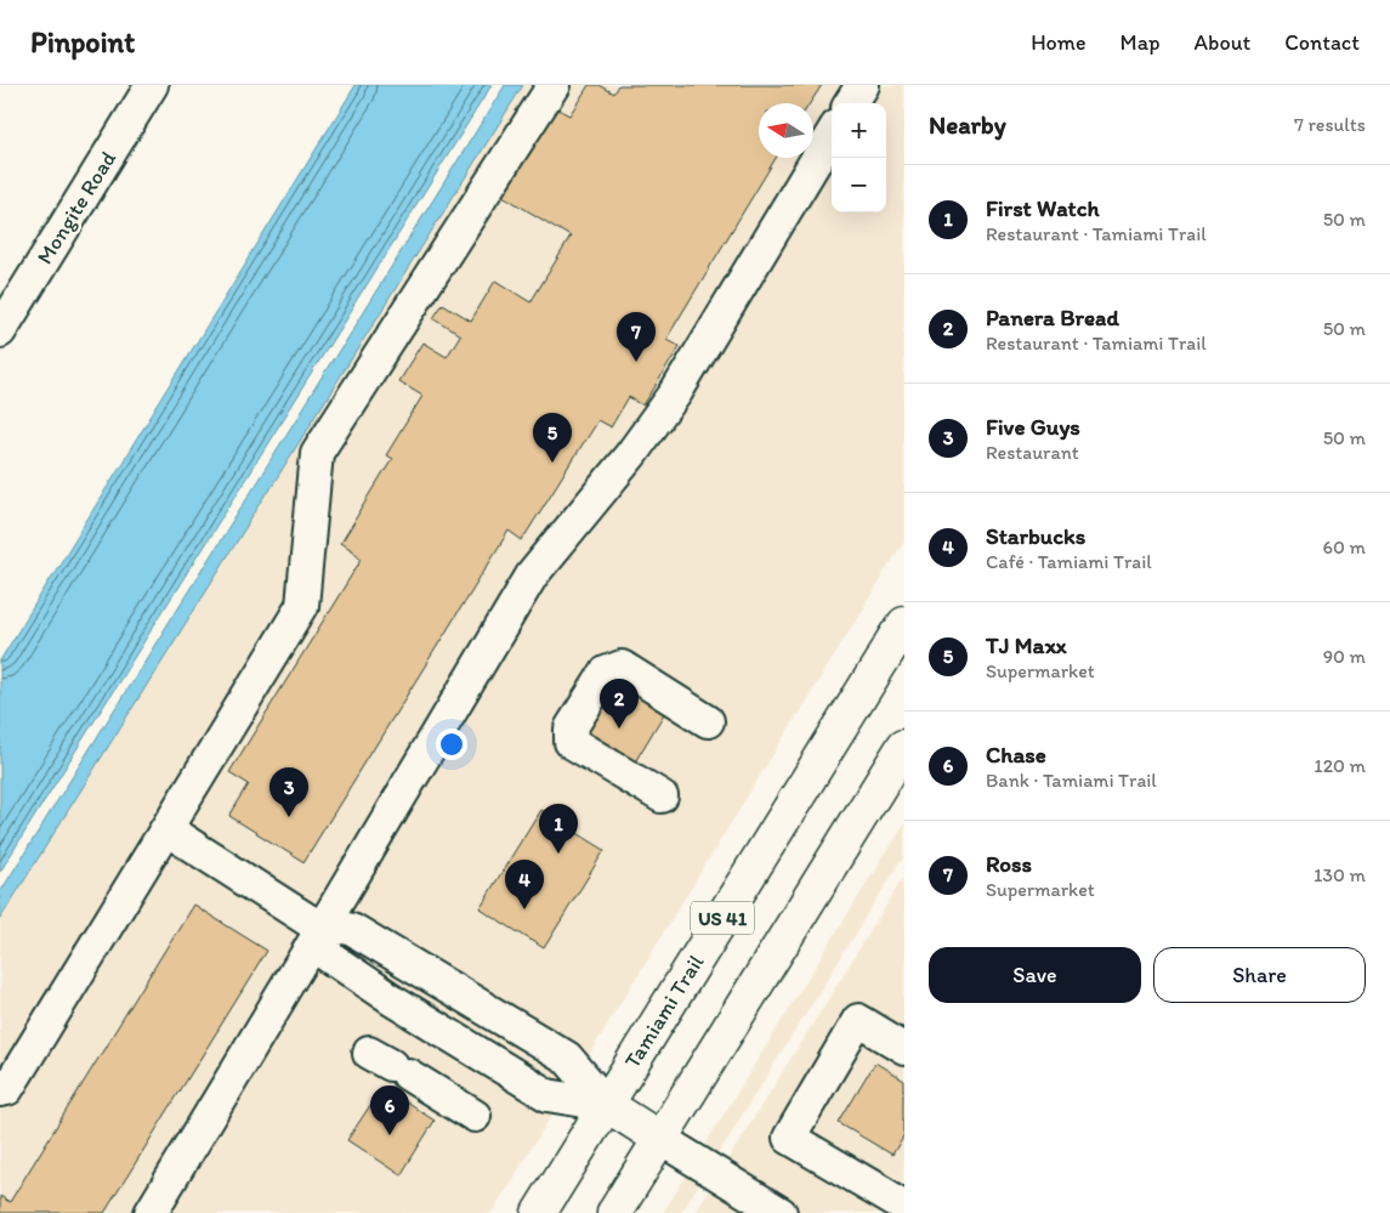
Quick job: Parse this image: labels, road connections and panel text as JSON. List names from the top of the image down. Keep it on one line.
{"streets":{"main road":["US 41","Tamiami Trail"],"street":["Mongite Road"]},"north":"left","page":{"header":"Pinpoint","nav":["Home","Map","About","Contact"],"heading":["Nearby","7 results"],"map_buttons":["+","−"],"list":[{"mark":"1","name":"First Watch","note":"Restaurant · Tamiami Trail","value":"50 m"},{"mark":"2","name":"Panera Bread","note":"Restaurant · Tamiami Trail","value":"50 m"},{"mark":"3","name":"Five Guys","note":"Restaurant","value":"50 m"},{"mark":"4","name":"Starbucks","note":"Café · Tamiami Trail","value":"60 m"},{"mark":"5","name":"TJ Maxx","note":"Supermarket","value":"90 m"},{"mark":"6","name":"Chase","note":"Bank · Tamiami Trail","value":"120 m"},{"mark":"7","name":"Ross","note":"Supermarket","value":"130 m"}],"pins":["7","5","2","3","1","4","6"],"buttons":["Save","Share"]}}
